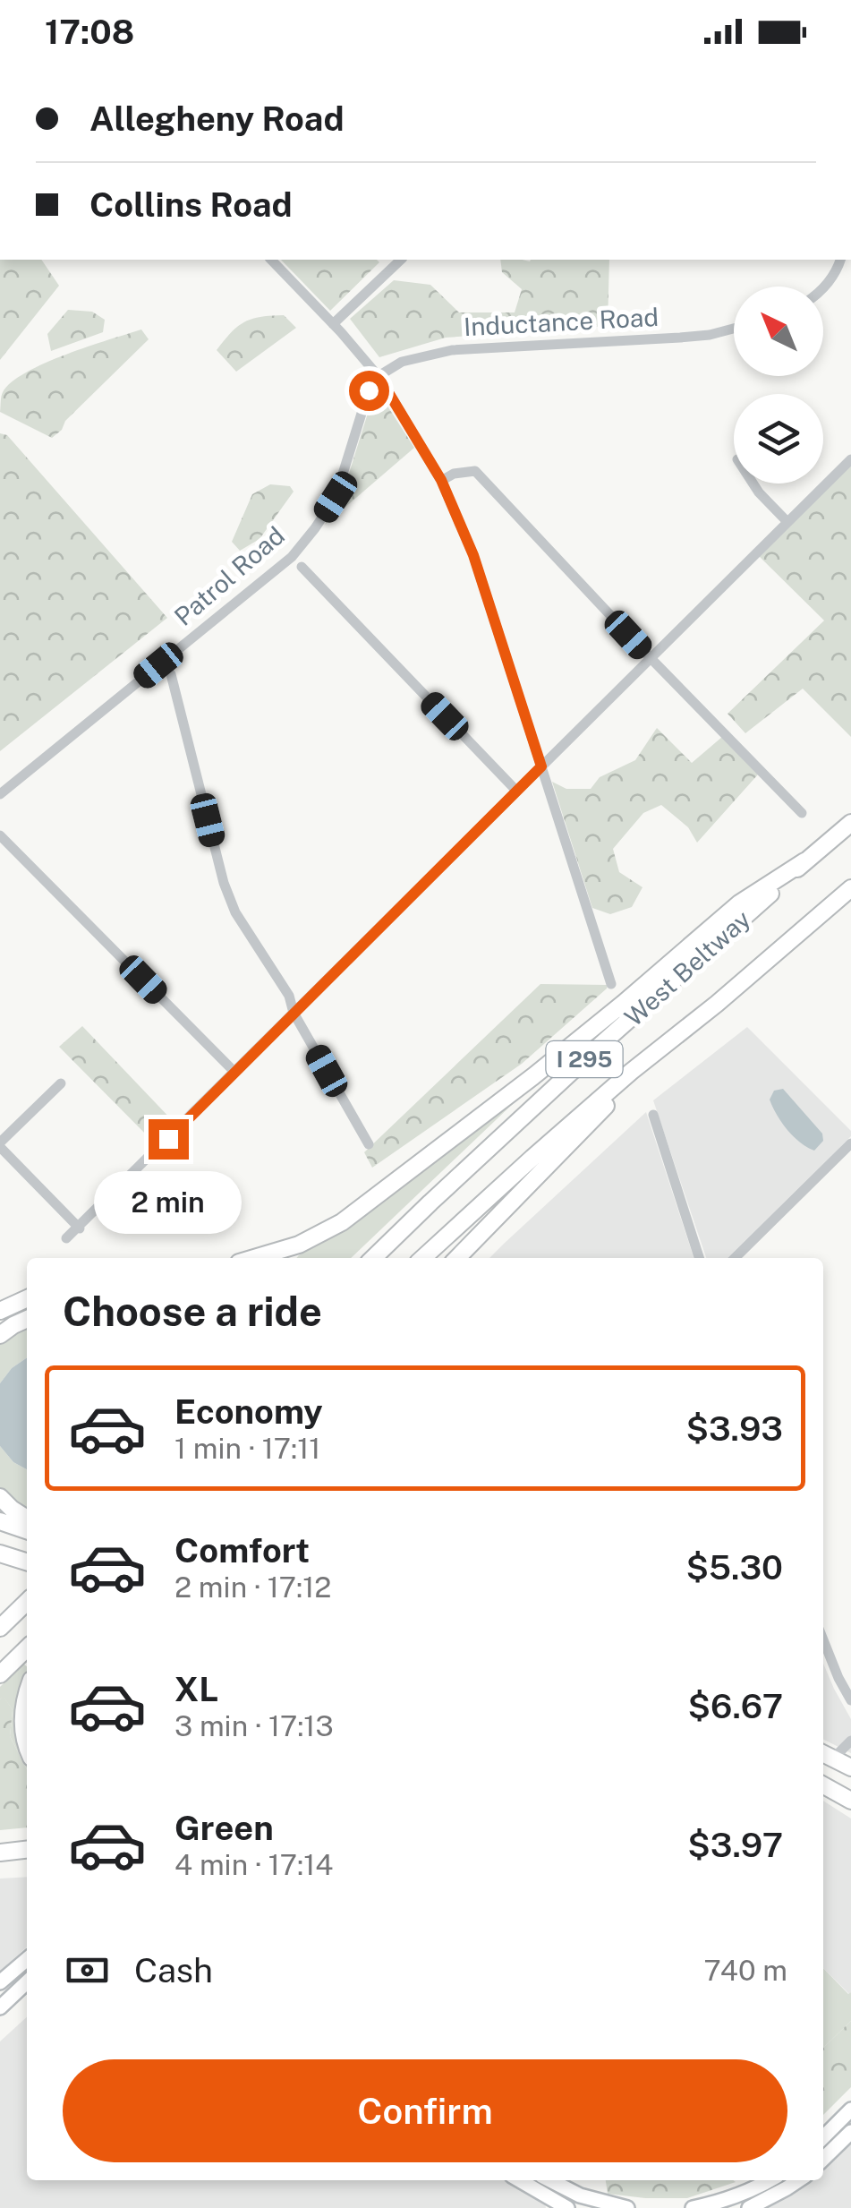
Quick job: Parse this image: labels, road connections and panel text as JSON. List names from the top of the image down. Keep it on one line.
{"streets":{"highway":["West Beltway","I 295"],"street":["Inductance Road","Patrol Road"]},"crossings":[["Inductance Road","Patrol Road"]],"north":"top left","page":{"status":"17:08","banner":["Allegheny Road","Collins Road"],"bubble":"2 min","heading":"Choose a ride","list":[{"name":"Economy","note":"1 min · 17:11","value":"$3.93"},{"name":"Comfort","note":"2 min · 17:12","value":"$5.30"},{"name":"XL","note":"3 min · 17:13","value":"$6.67"},{"name":"Green","note":"4 min · 17:14","value":"$3.97"}],"pay":["Cash","740 m"],"buttons":"Confirm"}}
